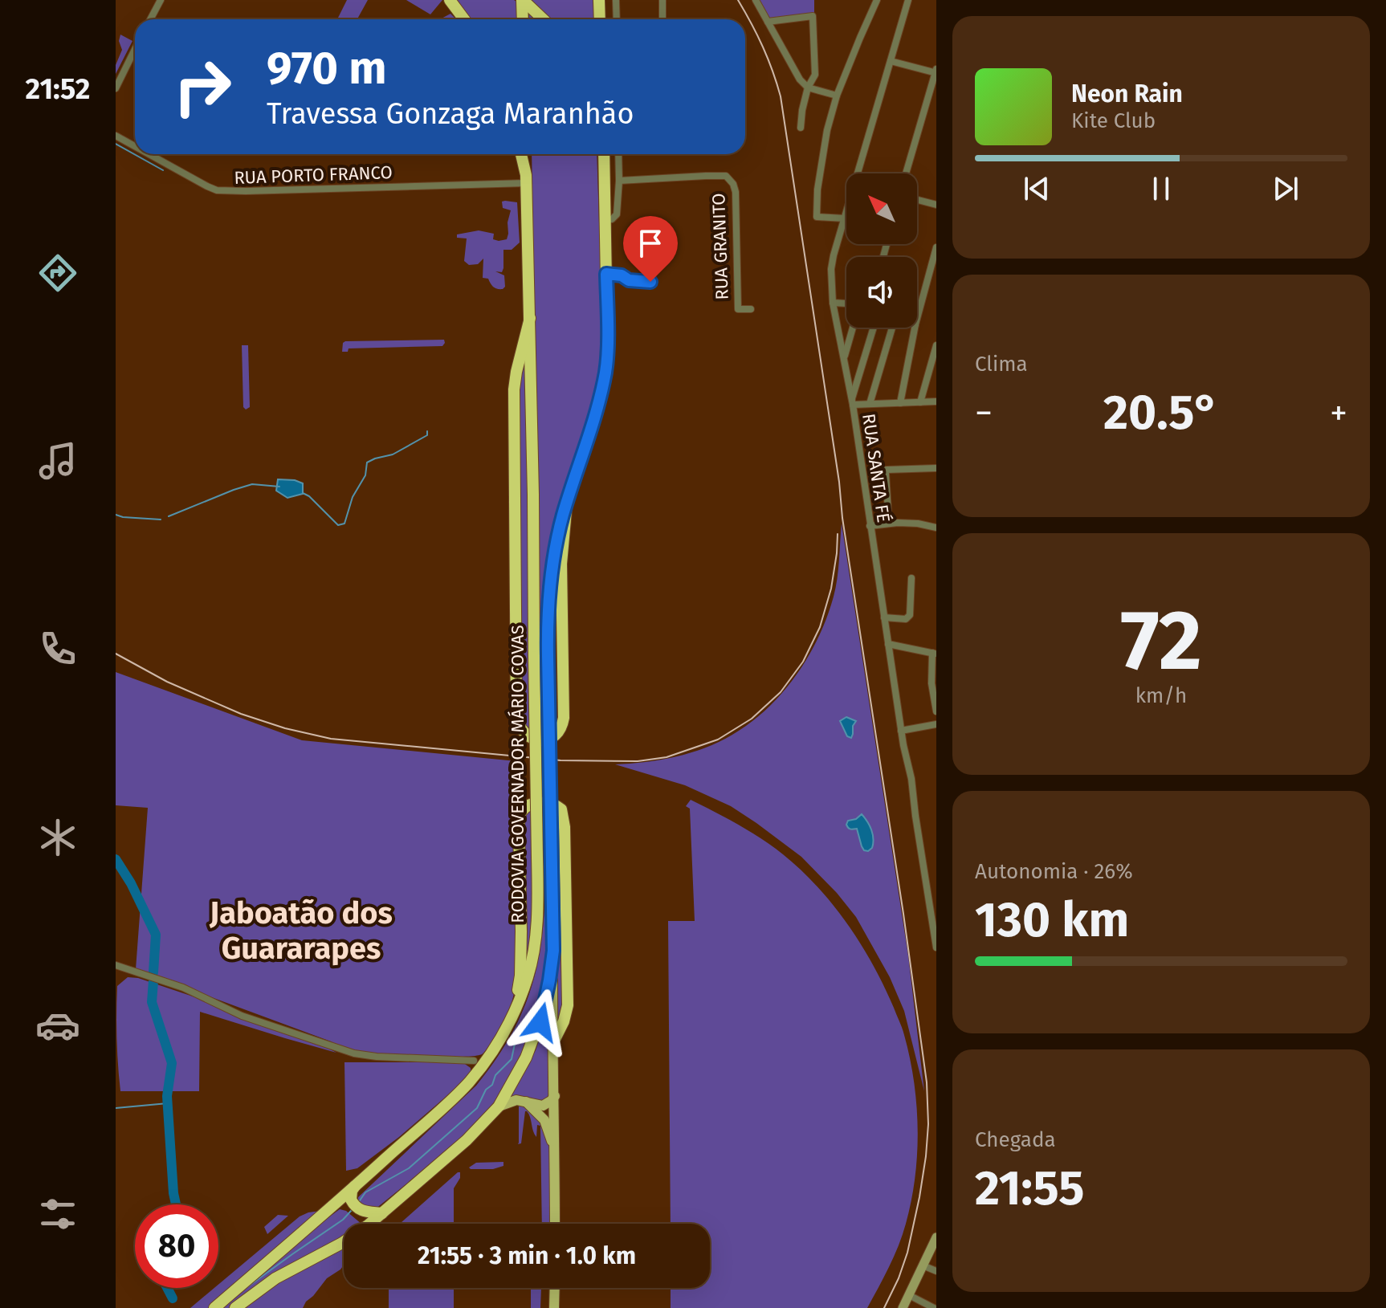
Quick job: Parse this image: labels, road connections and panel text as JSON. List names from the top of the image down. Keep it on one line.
{"streets":{"highway":["RODOVIA GOVERNADOR MÁRIO COVAS"],"street":["RUA PORTO FRANCO","RUA GRANITO","RUA SANTA FÉ"]},"crossings":[["RUA PORTO FRANCO","RODOVIA GOVERNADOR MÁRIO COVAS"]],"districts":["Jaboatão dos Guararapes"],"north":"top left","page":{"tabs":"21:52","turn":["970 m","Travessa Gonzaga Maranhão"],"song":["Neon Rain","Kite Club"],"tile":["Clima",["72","km/h"],["Autonomia · 26%","130 km"],["Chegada","21:55"]],"heat":["−","20.5°","+"],"limit":"80","trip":"21:55 · 3 min · 1.0 km"}}
